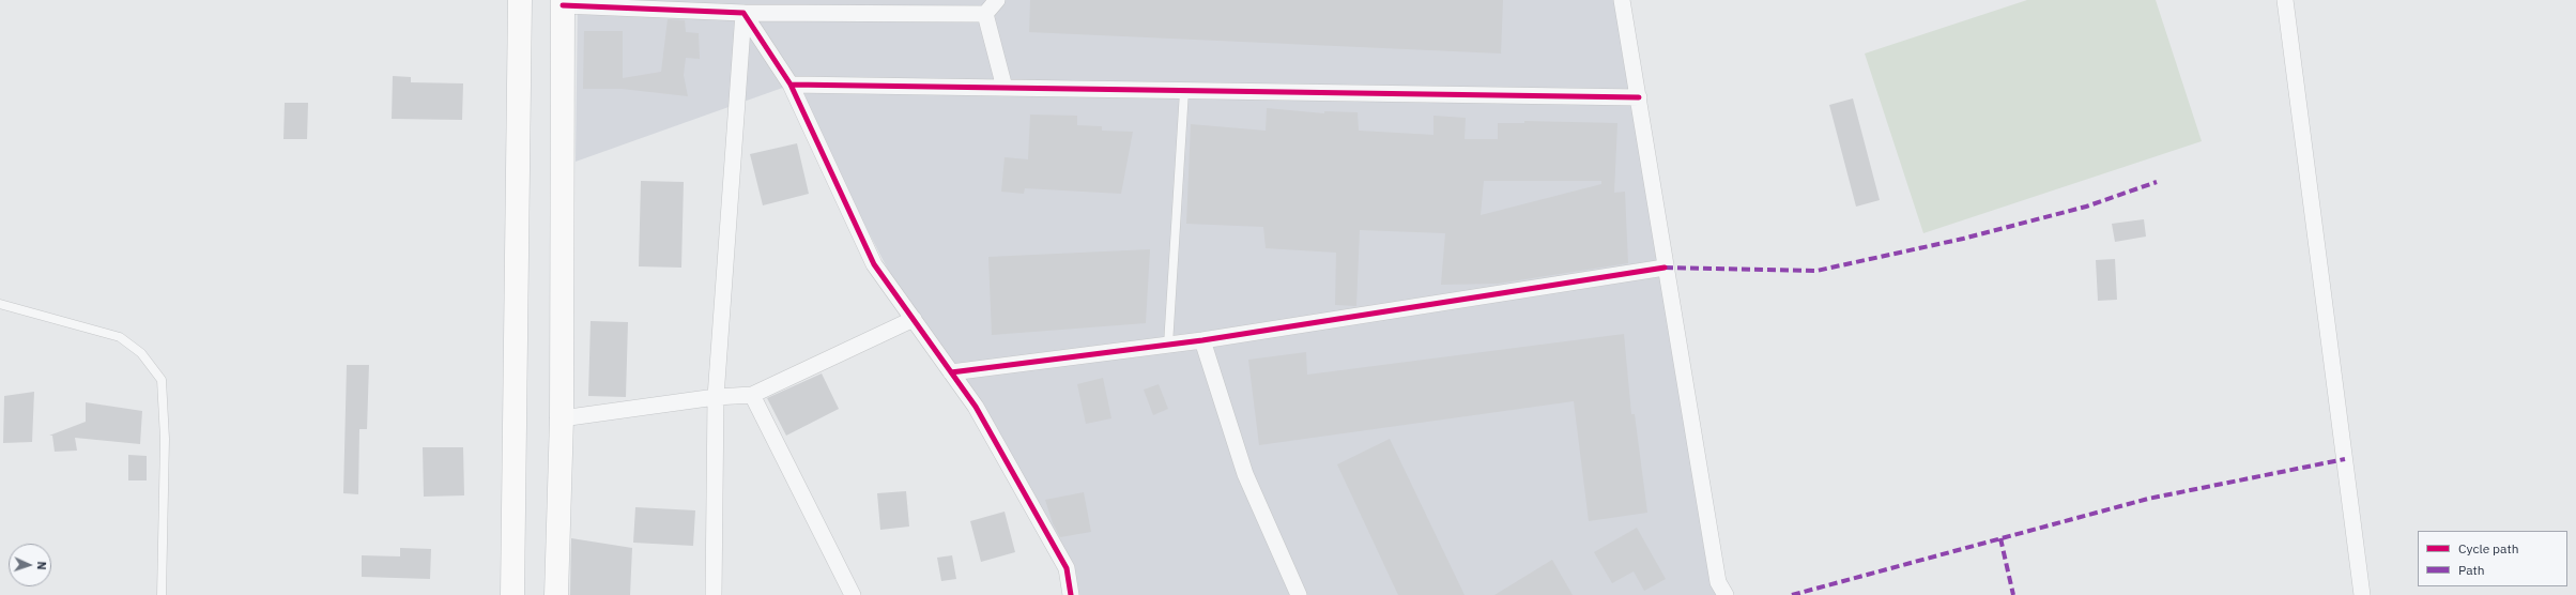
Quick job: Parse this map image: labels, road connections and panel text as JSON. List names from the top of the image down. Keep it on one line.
{"legend":["Cycle path","Path"],"north":"right"}
